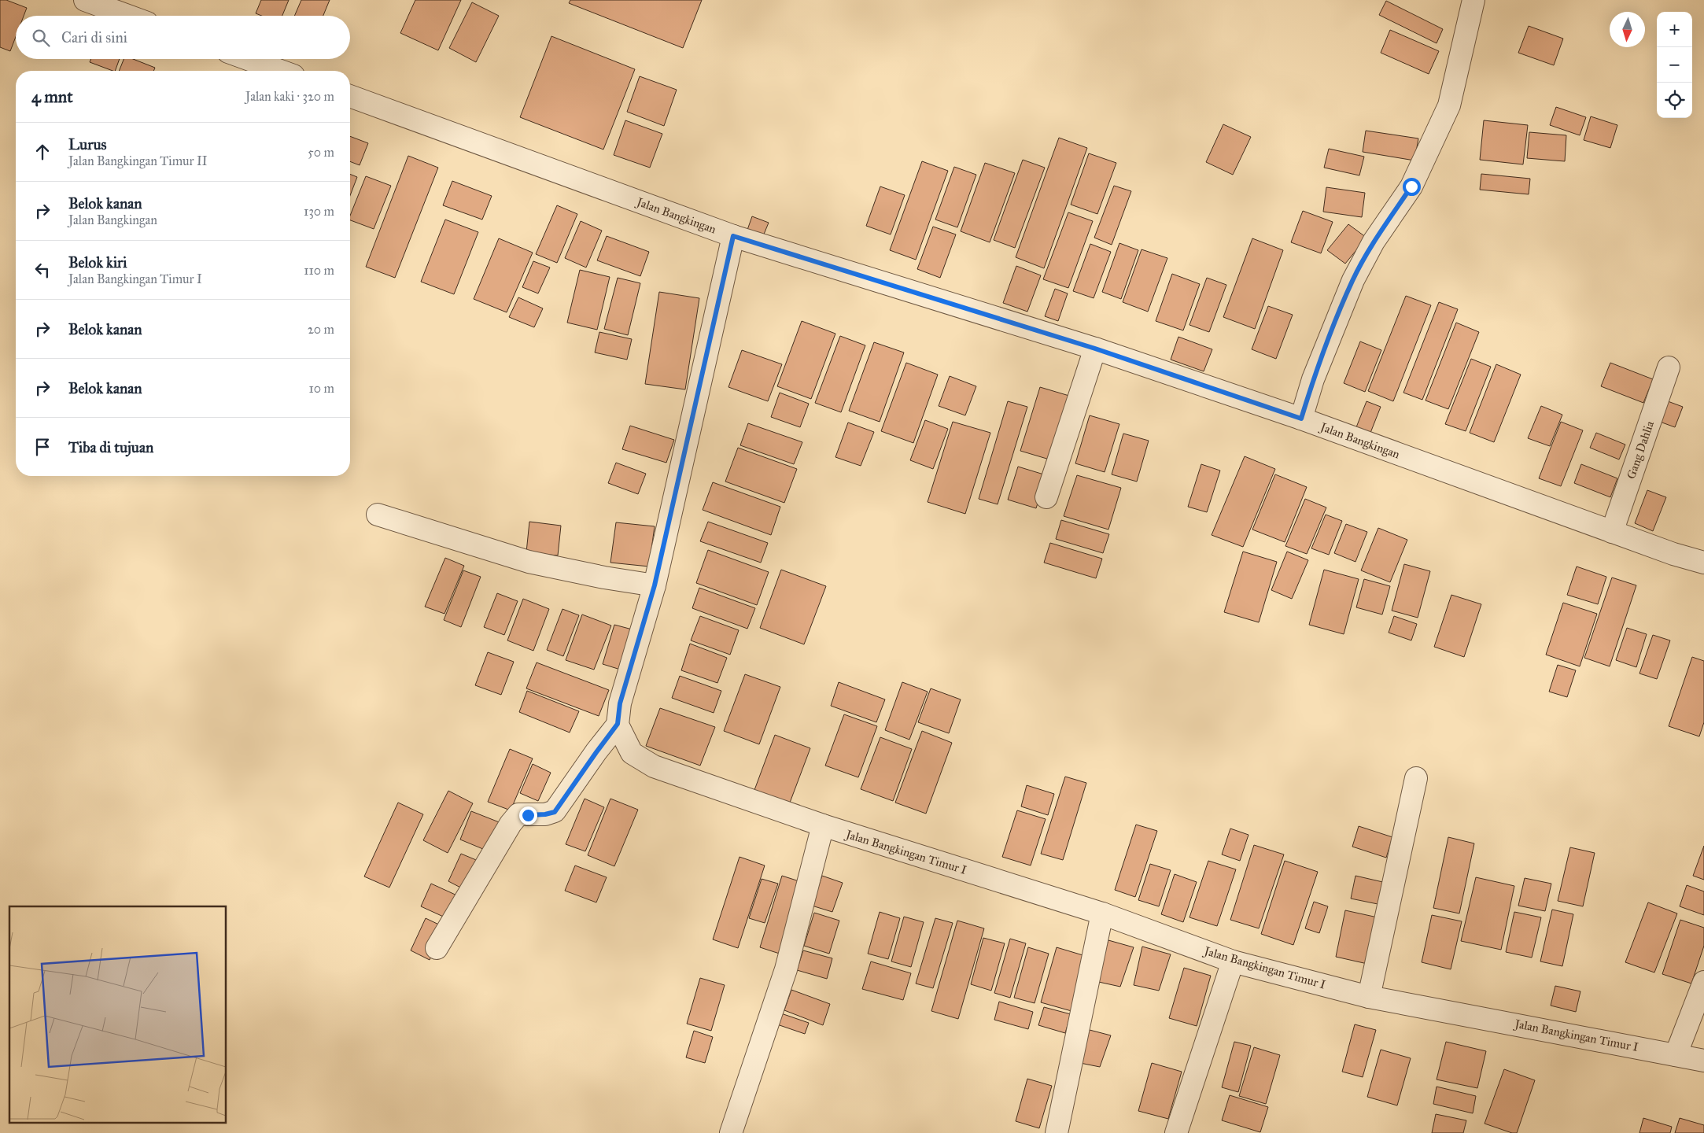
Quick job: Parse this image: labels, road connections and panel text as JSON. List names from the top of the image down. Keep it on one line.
{"streets":{"street":["Jalan Bangkingan","Gang Dahlia","Jalan Bangkingan Timur I"]},"crossings":[["Jalan Bangkingan","Gang Dahlia"]],"north":"bottom","page":{"map_buttons":["+","−"],"search":"Cari di sini","heading":["4 mnt","Jalan kaki · 320 m"],"list":[["Lurus","Jalan Bangkingan Timur II","50 m"],["Belok kanan","Jalan Bangkingan","130 m"],["Belok kiri","Jalan Bangkingan Timur I","110 m"],["Belok kanan","20 m"],["Belok kanan","10 m"],"Tiba di tujuan"]}}
